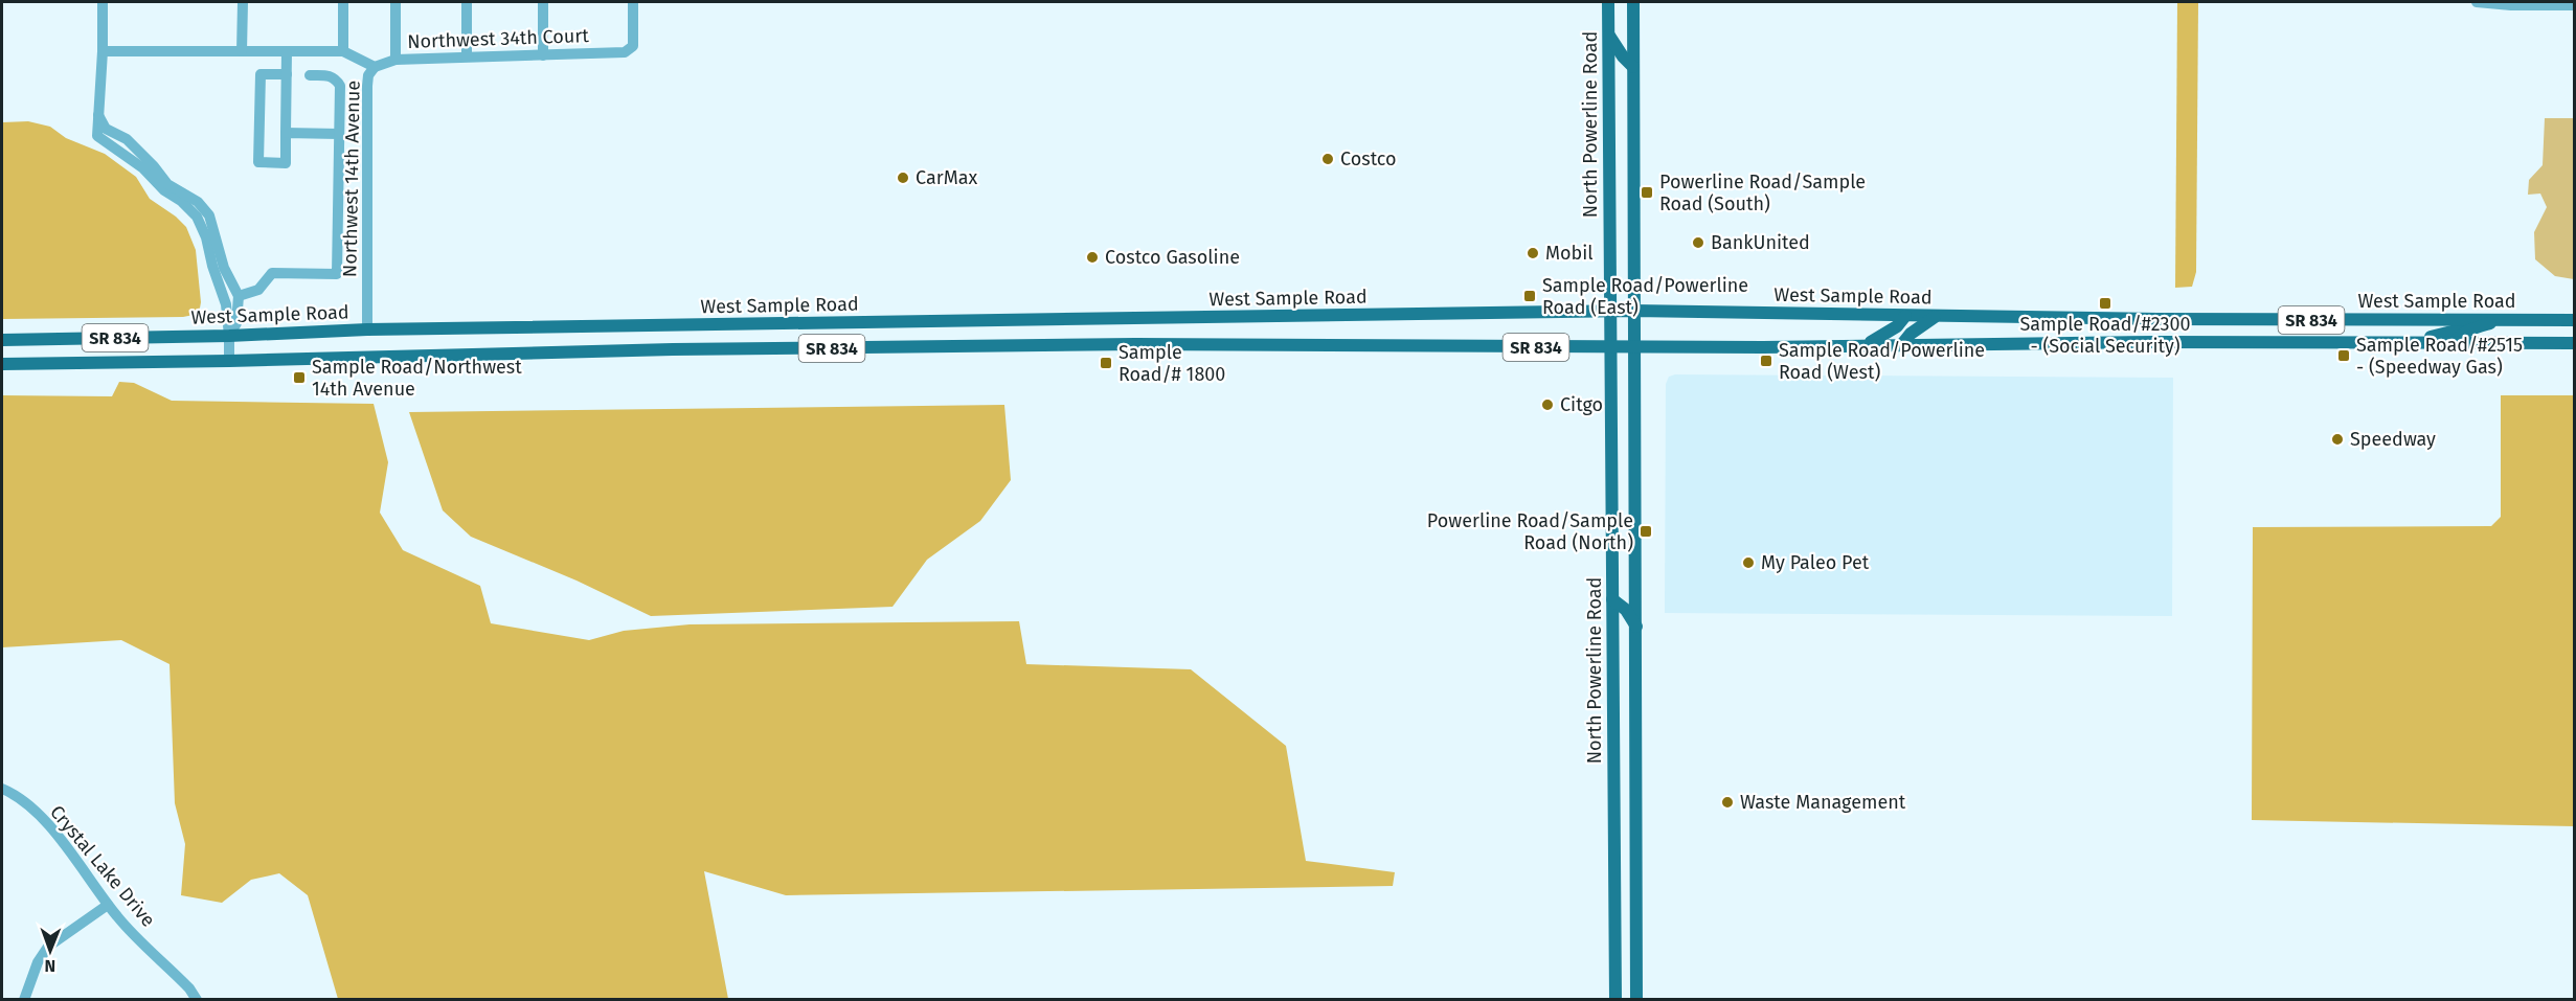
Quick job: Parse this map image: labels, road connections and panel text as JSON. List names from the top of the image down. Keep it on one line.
{"streets":{"main road":["North Powerline Road","West Sample Road","SR 834"],"street":["Northwest 34th Court","Northwest 14th Avenue","Crystal Lake Drive"]},"crossings":[["Northwest 34th Court","Northwest 14th Avenue"],["North Powerline Road","West Sample Road"],["North Powerline Road","SR 834"],["Northwest 14th Avenue","West Sample Road"]],"places":{"other":["Costco","CarMax","BankUnited","Mobil","Costco Gasoline","Citgo","Speedway","My Paleo Pet","Waste Management"],"transit":["Powerline Road/Sample Road (South)","Sample Road/Powerline Road (East)","Sample Road/#2300 - (Social Security)","Sample Road/#2515 - (Speedway Gas)","Sample Road/Powerline Road (West)","Sample Road/# 1800","Sample Road/Northwest 14th Avenue","Powerline Road/Sample Road (North)"]},"north":"bottom"}
